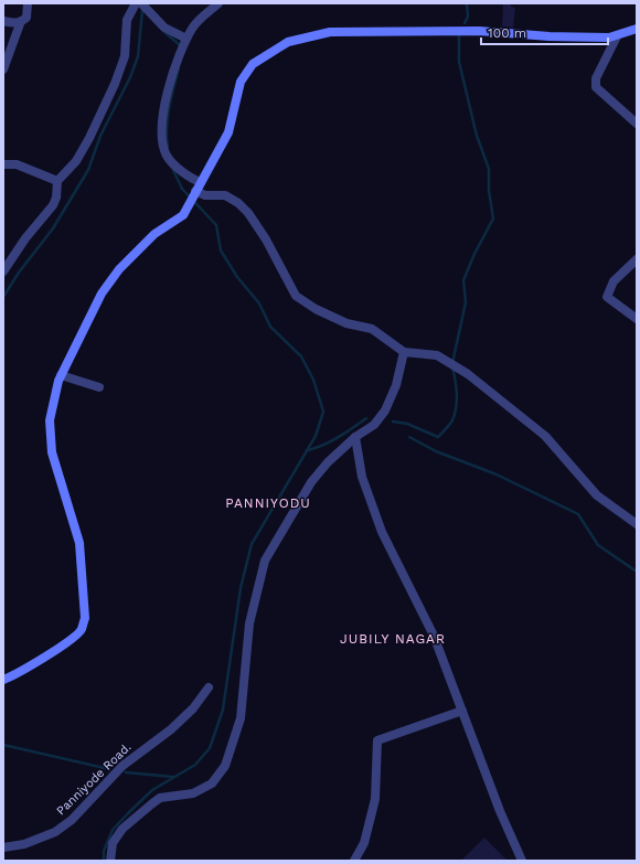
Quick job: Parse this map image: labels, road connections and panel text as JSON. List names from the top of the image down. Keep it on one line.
{"streets":{"street":["Panniyode Road."]},"districts":["PANNIYODU","JUBILY NAGAR"],"scale_bar":"100 m"}
